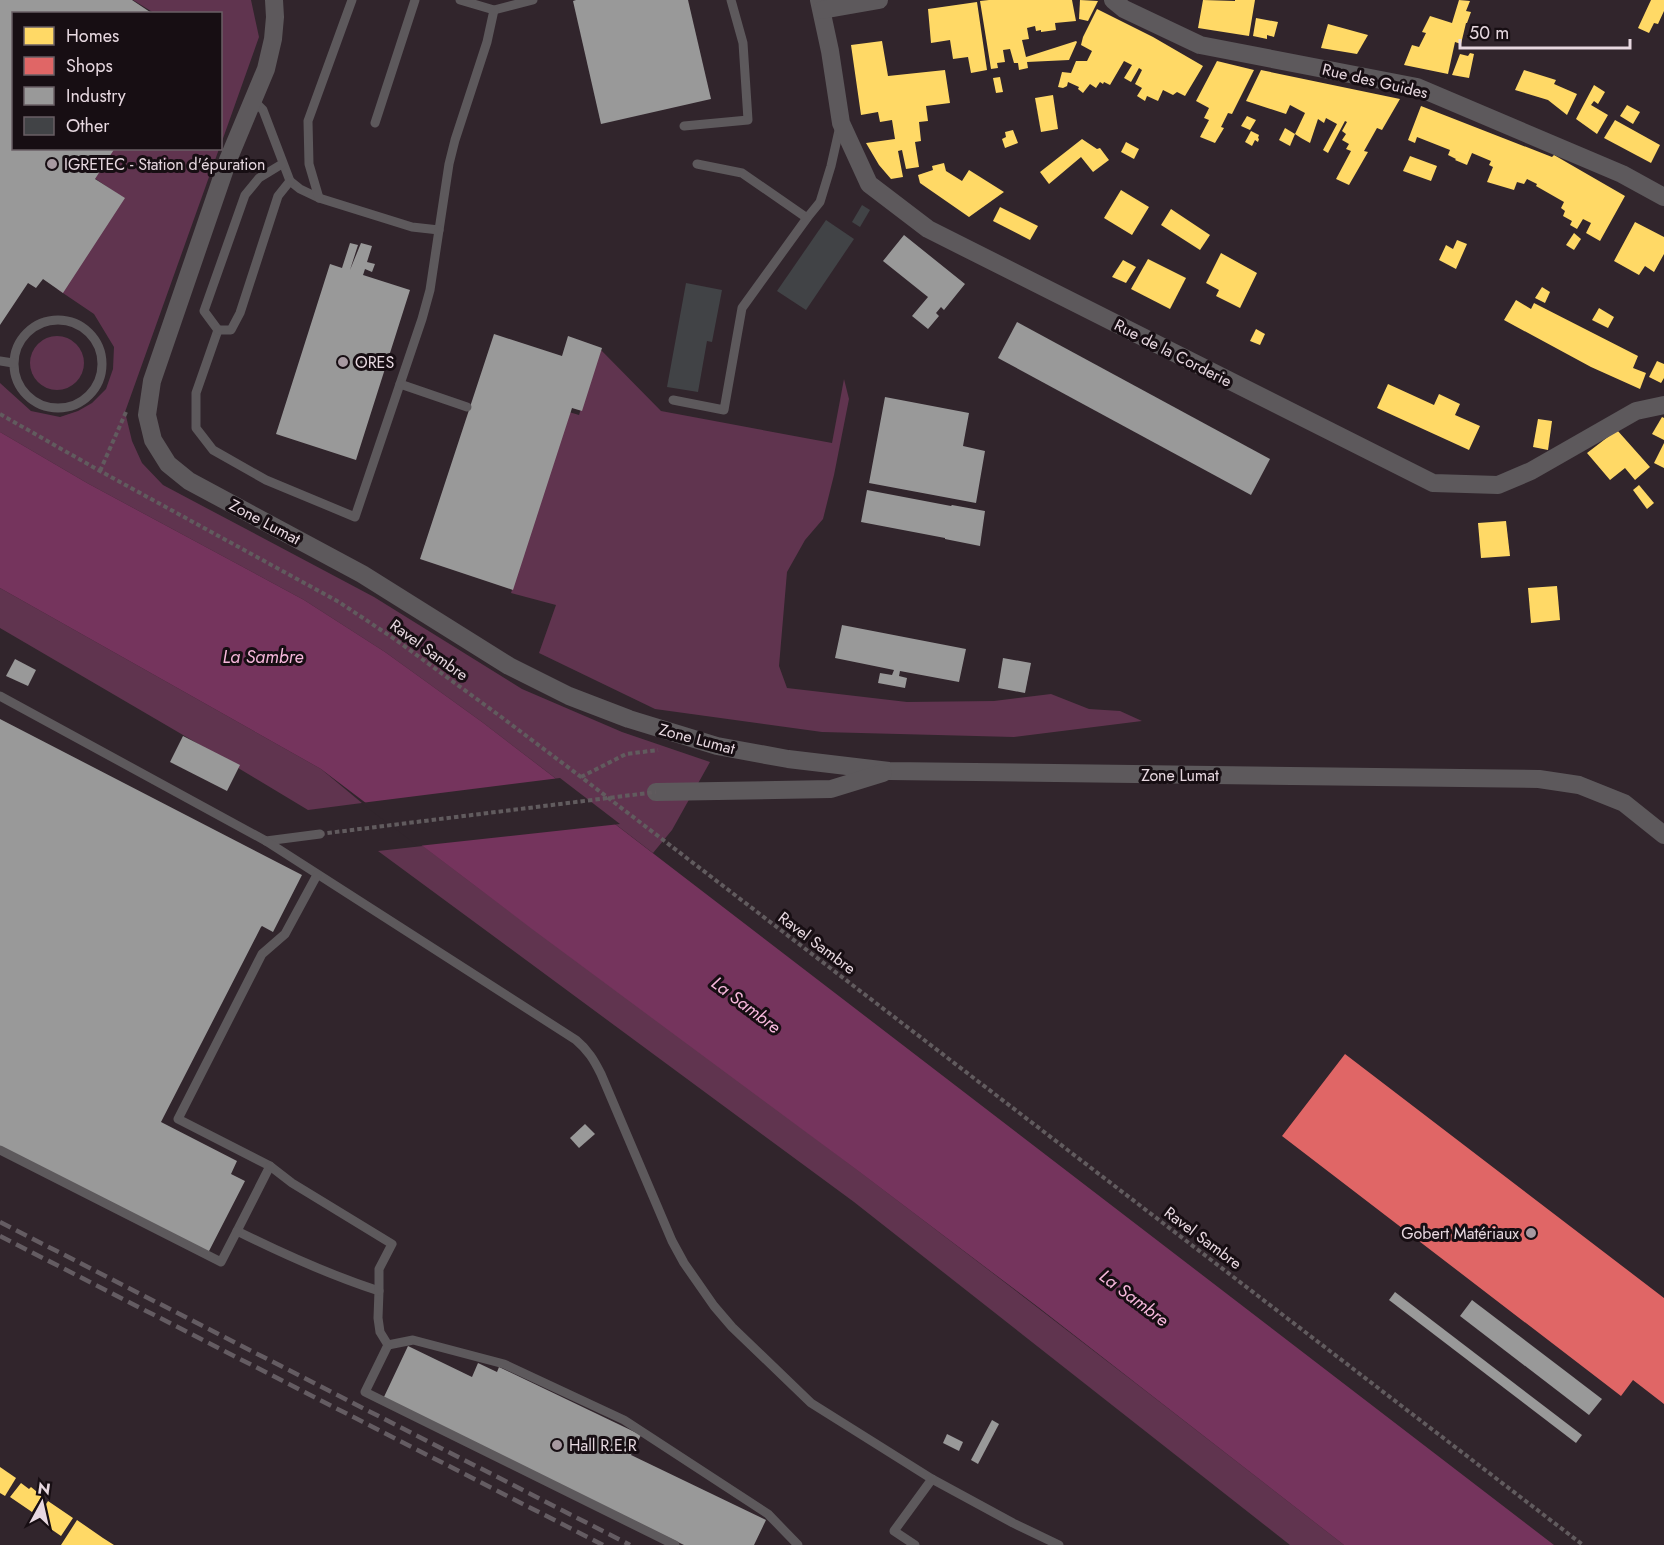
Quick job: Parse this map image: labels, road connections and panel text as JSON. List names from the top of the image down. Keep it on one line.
{"streets":{"street":["Rue des Guides","Rue de la Corderie","Zone Lumat"],"path":["Ravel Sambre"]},"water":["La Sambre"],"places":["IGRETEC - Station d'épuration","ORES","Gobert Matériaux","Hall R.E.R"],"legend":["Homes","Shops","Industry","Other"],"scale_bar":"50 m","north":"top"}
